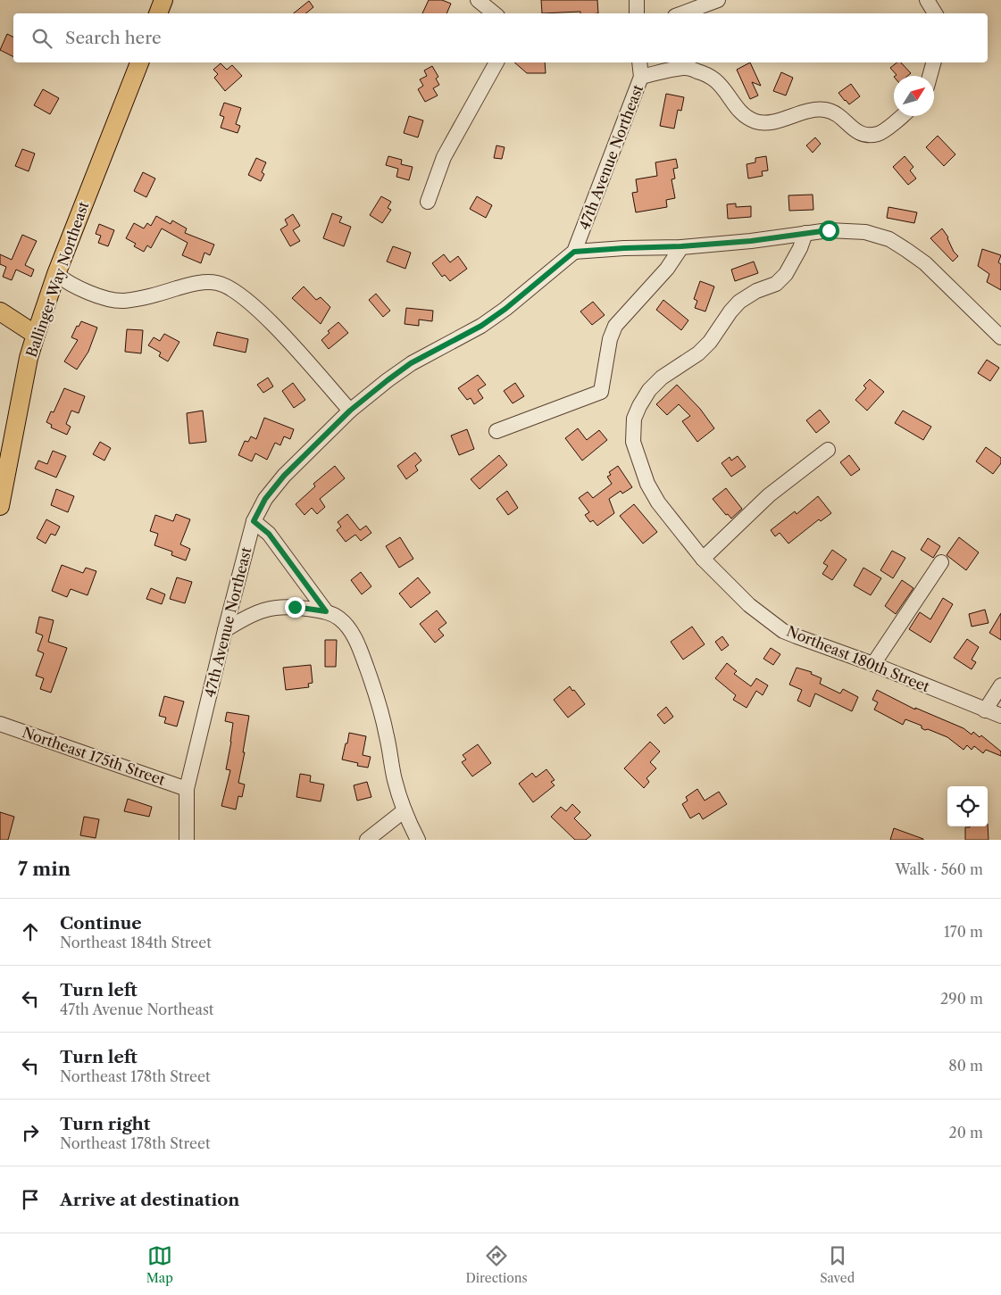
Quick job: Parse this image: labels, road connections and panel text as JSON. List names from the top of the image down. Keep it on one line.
{"streets":{"main road":["Ballinger Way Northeast"],"street":["47th Avenue Northeast","Northeast 180th Street","Northeast 175th Street"]},"crossings":[["47th Avenue Northeast","Northeast 175th Street"]],"north":"top right","page":{"search":"Search here","heading":["7 min","Walk · 560 m"],"list":[["Continue","Northeast 184th Street","170 m"],["Turn left","47th Avenue Northeast","290 m"],["Turn left","Northeast 178th Street","80 m"],["Turn right","Northeast 178th Street","20 m"],"Arrive at destination"],"nav":["Map","Directions","Saved"]}}
